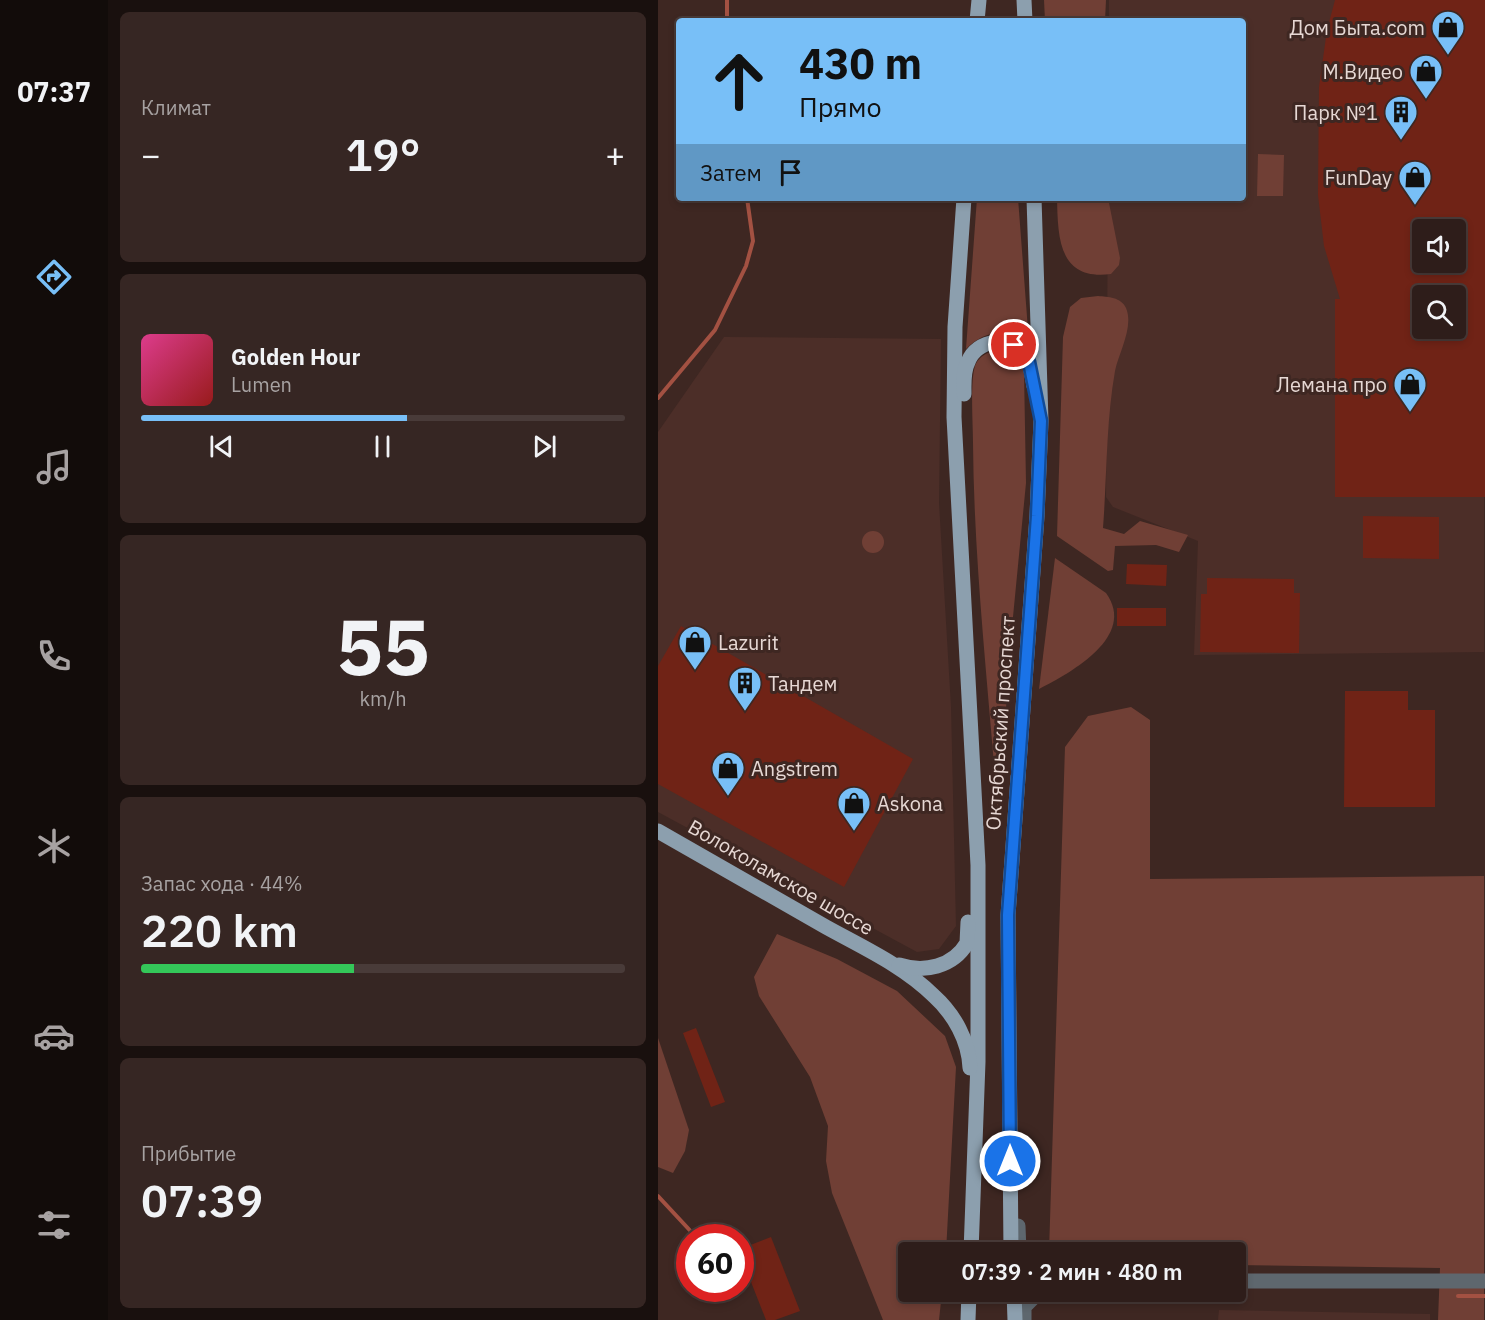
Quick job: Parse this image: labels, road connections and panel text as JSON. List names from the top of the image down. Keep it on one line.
{"streets":{"main road":["Октябрьский проспект","Волоколамское шоссе"]},"crossings":[["Октябрьский проспект","Волоколамское шоссе"]],"places":{"shop":["Дом Быта.com","М.Видео","FunDay","Лемана про","Lazurit","Angstrem","Askona"],"building":["Парк №1","Тандем"]},"page":{"tabs":"07:37","tile":["Климат",["55","km/h"],["Запас хода · 44%","220 km"],["Прибытие","07:39"]],"turn":["430 m","Прямо"],"heat":["−","19°","+"],"then":"Затем","song":["Golden Hour","Lumen"],"limit":"60","trip":"07:39 · 2 мин · 480 m"}}
